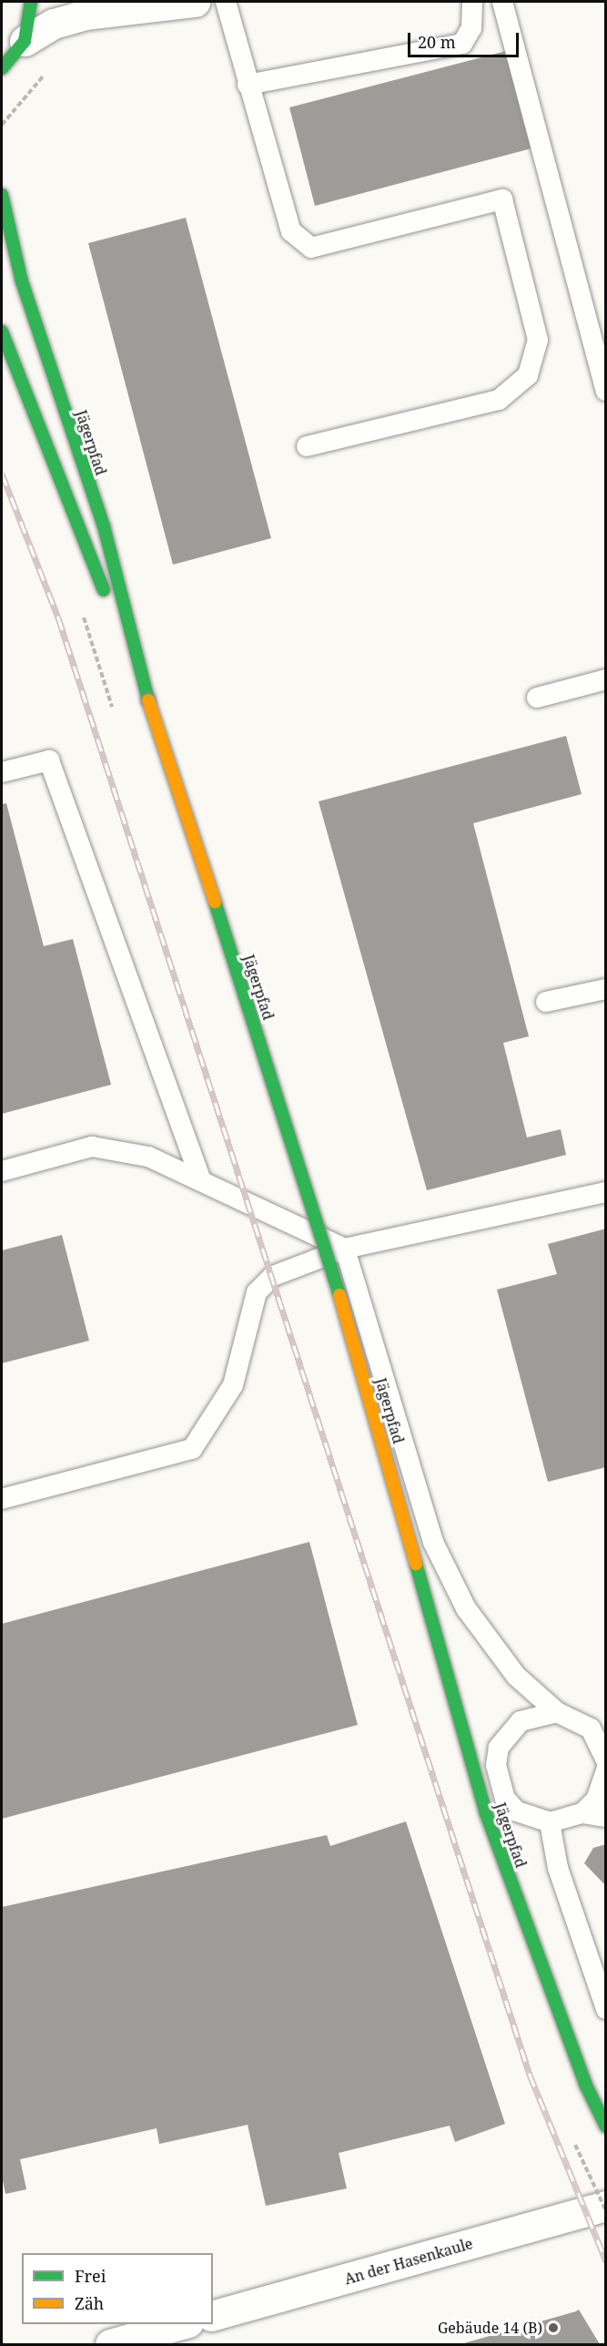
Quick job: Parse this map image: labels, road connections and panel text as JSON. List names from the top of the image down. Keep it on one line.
{"streets":{"main road":["Jägerpfad"],"street":["An der Hasenkaule"]},"places":["Gebäude 14 (B)"],"legend":["Frei","Zäh"],"scale_bar":"20 m"}
